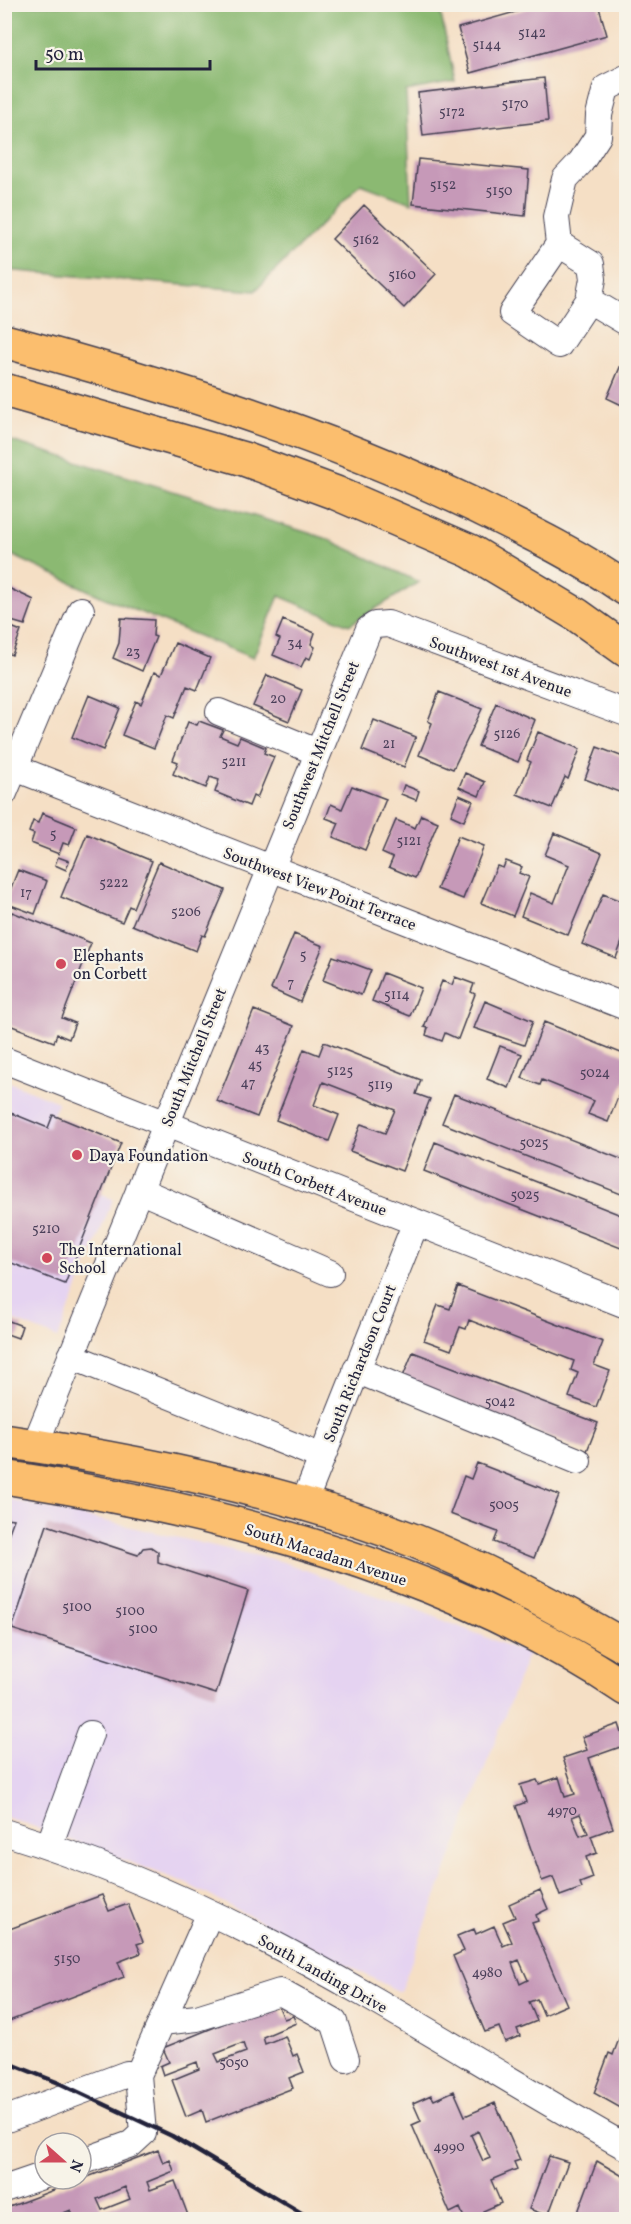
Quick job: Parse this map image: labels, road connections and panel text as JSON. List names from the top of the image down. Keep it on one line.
{"streets":{"main road":["South Macadam Avenue"],"street":["Southwest 1st Avenue","Southwest Mitchell Street","Southwest View Point Terrace","South Mitchell Street","South Corbett Avenue","South Richardson Court","South Landing Drive"]},"crossings":[["Southwest 1st Avenue","Southwest Mitchell Street"],["Southwest Mitchell Street","Southwest View Point Terrace"],["Southwest Mitchell Street","South Mitchell Street"],["Southwest View Point Terrace","South Mitchell Street"],["South Mitchell Street","South Corbett Avenue"],["South Corbett Avenue","South Richardson Court"]],"places":["Elephants on Corbett","Daya Foundation","The International School"],"house_numbers":["5142","5144","5170","5172","5152","5150","5162","5160","34","23","20","5126","21","5211","5","5121","5222","17","5206","5","7","5114","43","45","5125","5024","47","5119","5025","5025","5210","5042","5005","5100","5100","5100","4970","5150","4980","5050","4990"],"scale_bar":"50 m","north":"right"}
